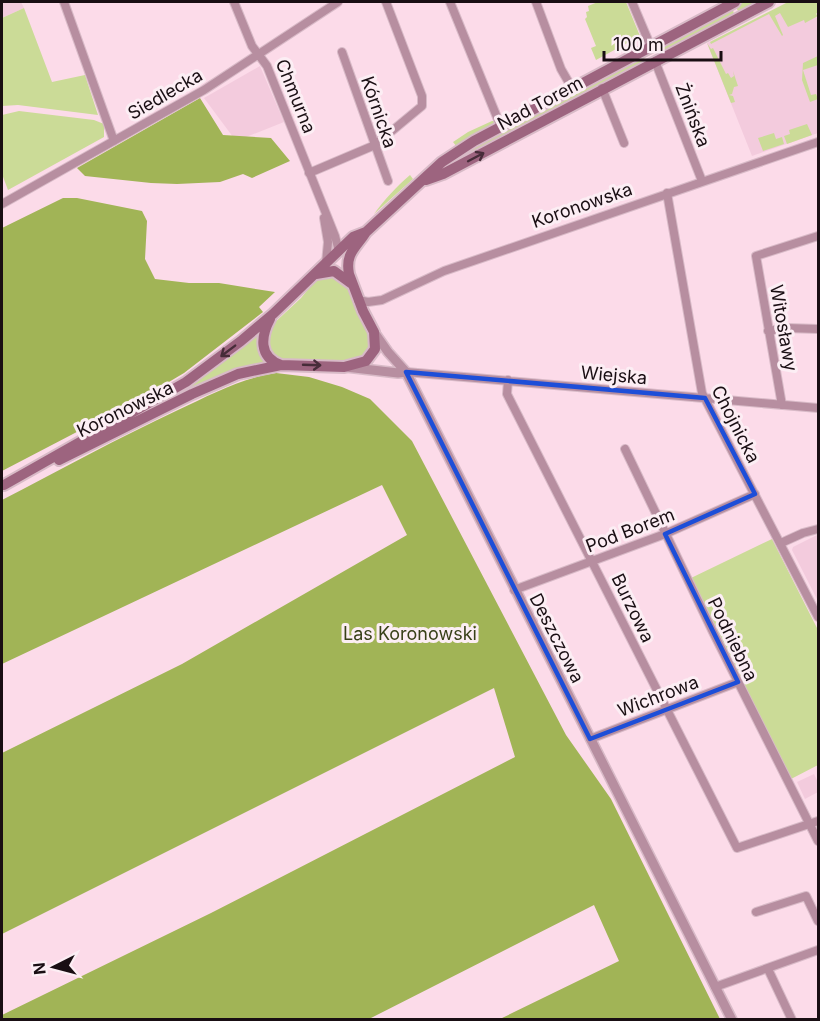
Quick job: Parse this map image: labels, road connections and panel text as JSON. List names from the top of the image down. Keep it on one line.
{"streets":{"main road":["Nad Torem","Koronowska","Deszczowa"],"street":["Siedlecka","Chmurna","Kórnicka","Żnińska","Witosławy","Wiejska","Chojnicka","Pod Borem","Burzowa","Podniebna","Wichrowa"]},"crossings":[["Siedlecka","Chmurna"],["Chmurna","Nad Torem"],["Chmurna","Koronowska"],["Chmurna","Deszczowa"],["Nad Torem","Żnińska"],["Nad Torem","Koronowska"],["Nad Torem","Deszczowa"],["Żnińska","Koronowska"],["Koronowska","Wiejska"],["Koronowska","Chojnicka"],["Koronowska","Deszczowa"],["Witosławy","Wiejska"],["Wiejska","Chojnicka"],["Wiejska","Burzowa"],["Wiejska","Deszczowa"],["Chojnicka","Pod Borem"],["Pod Borem","Burzowa"],["Pod Borem","Deszczowa"],["Pod Borem","Podniebna"],["Burzowa","Podniebna"],["Burzowa","Wichrowa"],["Deszczowa","Wichrowa"],["Podniebna","Wichrowa"]],"parks":["Las Koronowski"],"scale_bar":"100 m","north":"left"}
